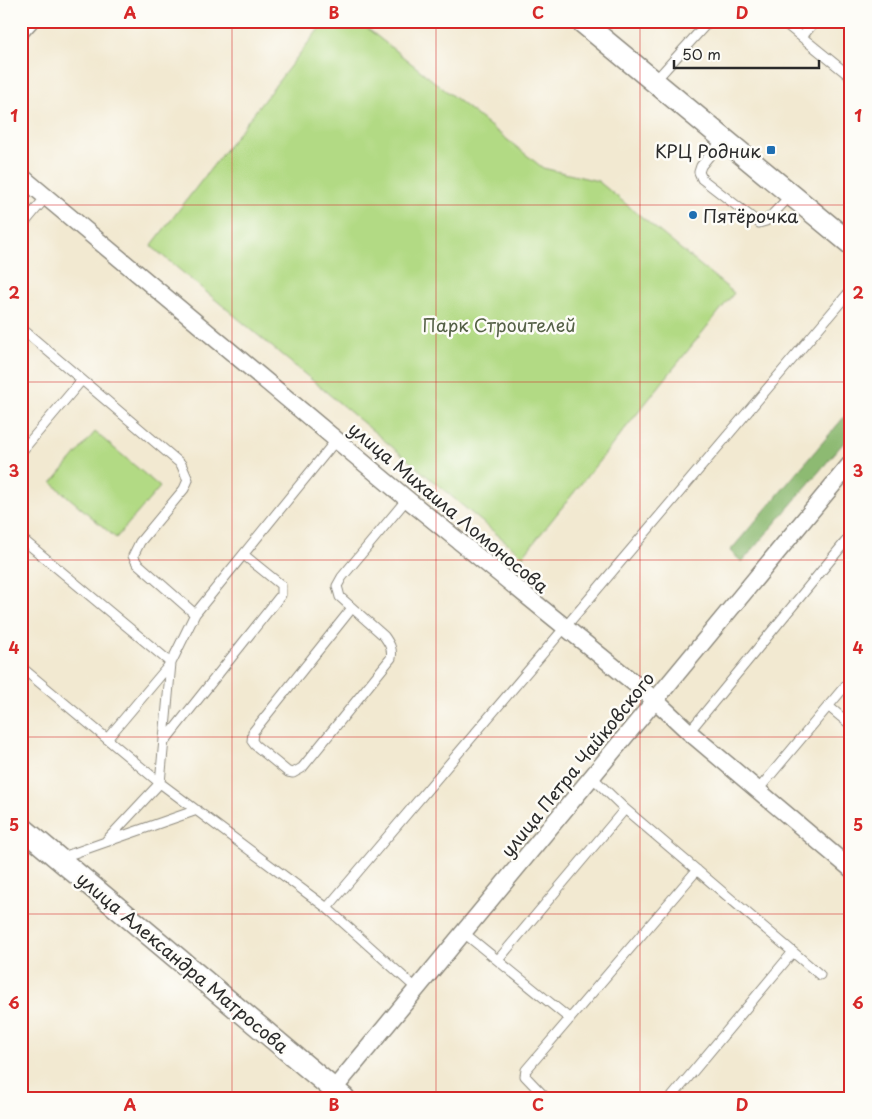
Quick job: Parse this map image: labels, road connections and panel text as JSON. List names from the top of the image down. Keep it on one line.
{"streets":{"street":["улица Михаила Ломоносова","улица Петра Чайковского","улица Александра Матросова"]},"crossings":[["улица Михаила Ломоносова","улица Петра Чайковского"],["улица Петра Чайковского","улица Александра Матросова"]],"parks":["Парк Строителей"],"places":{"transit":["КРЦ Родник"],"other":["Пятёрочка"]},"scale_bar":"50 m","grid":{"columns":["A","B","C","D"],"rows":["1","2","3","4","5","6"]}}
